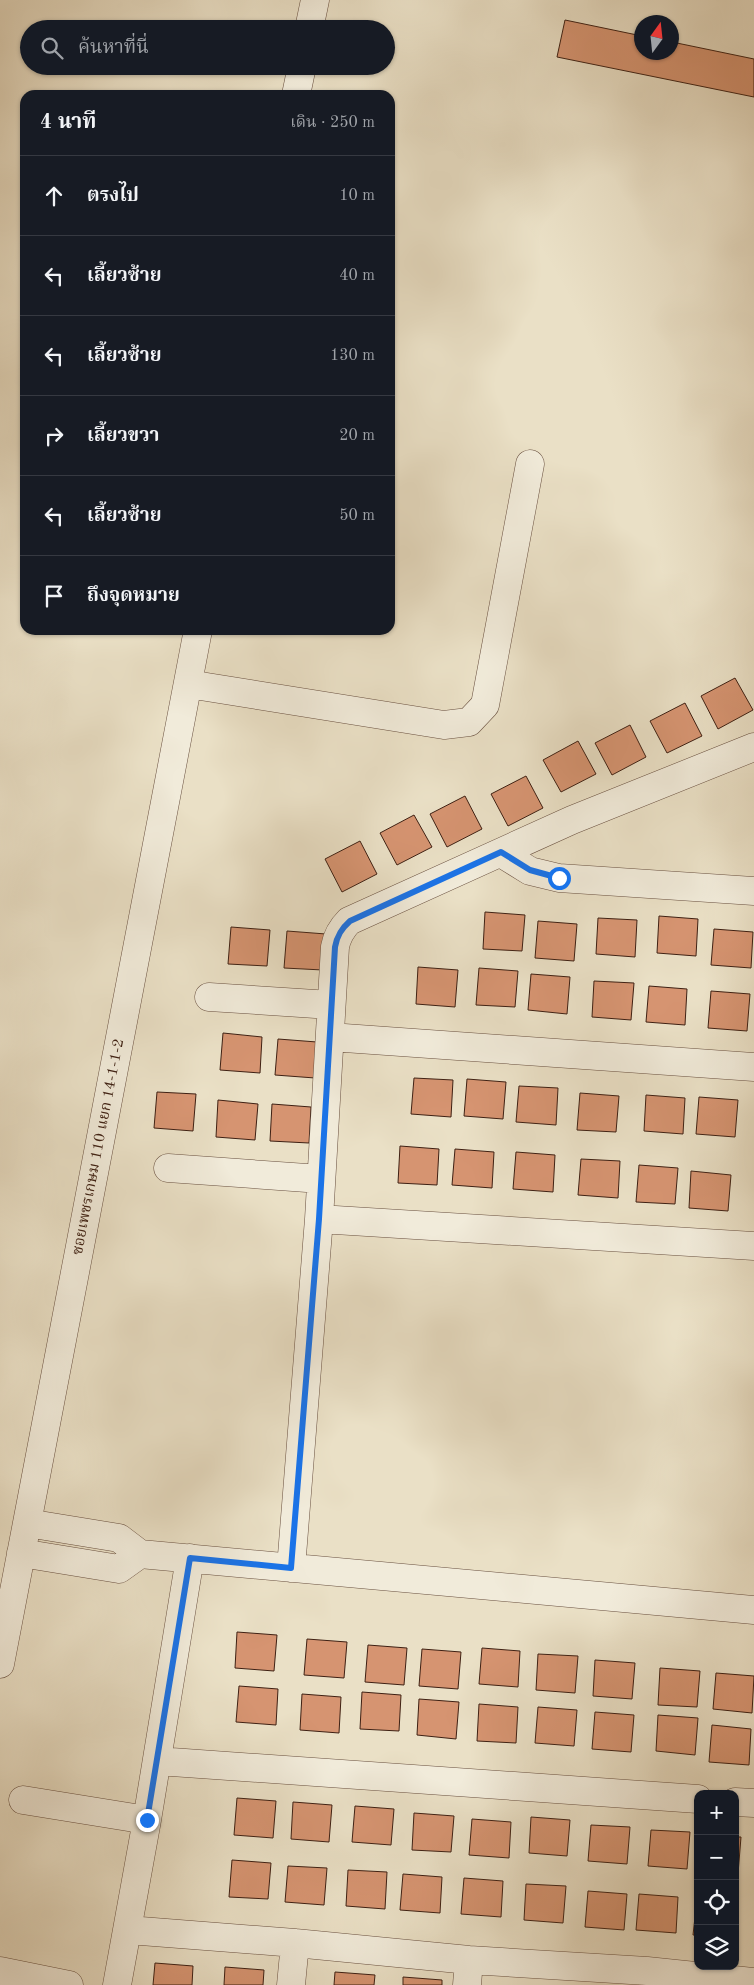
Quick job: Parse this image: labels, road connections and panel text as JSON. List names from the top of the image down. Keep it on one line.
{"streets":{"street":["ซอยเพชรเกษม 110 แยก 14-1-1-2"]},"north":"top","page":{"search":"ค้นหาที่นี่","heading":["4 นาที","เดิน · 250 m"],"list":[["ตรงไป","10 m"],["เลี้ยวซ้าย","40 m"],["เลี้ยวซ้าย","130 m"],["เลี้ยวขวา","20 m"],["เลี้ยวซ้าย","50 m"],"ถึงจุดหมาย"],"map_buttons":["+","−"]}}
